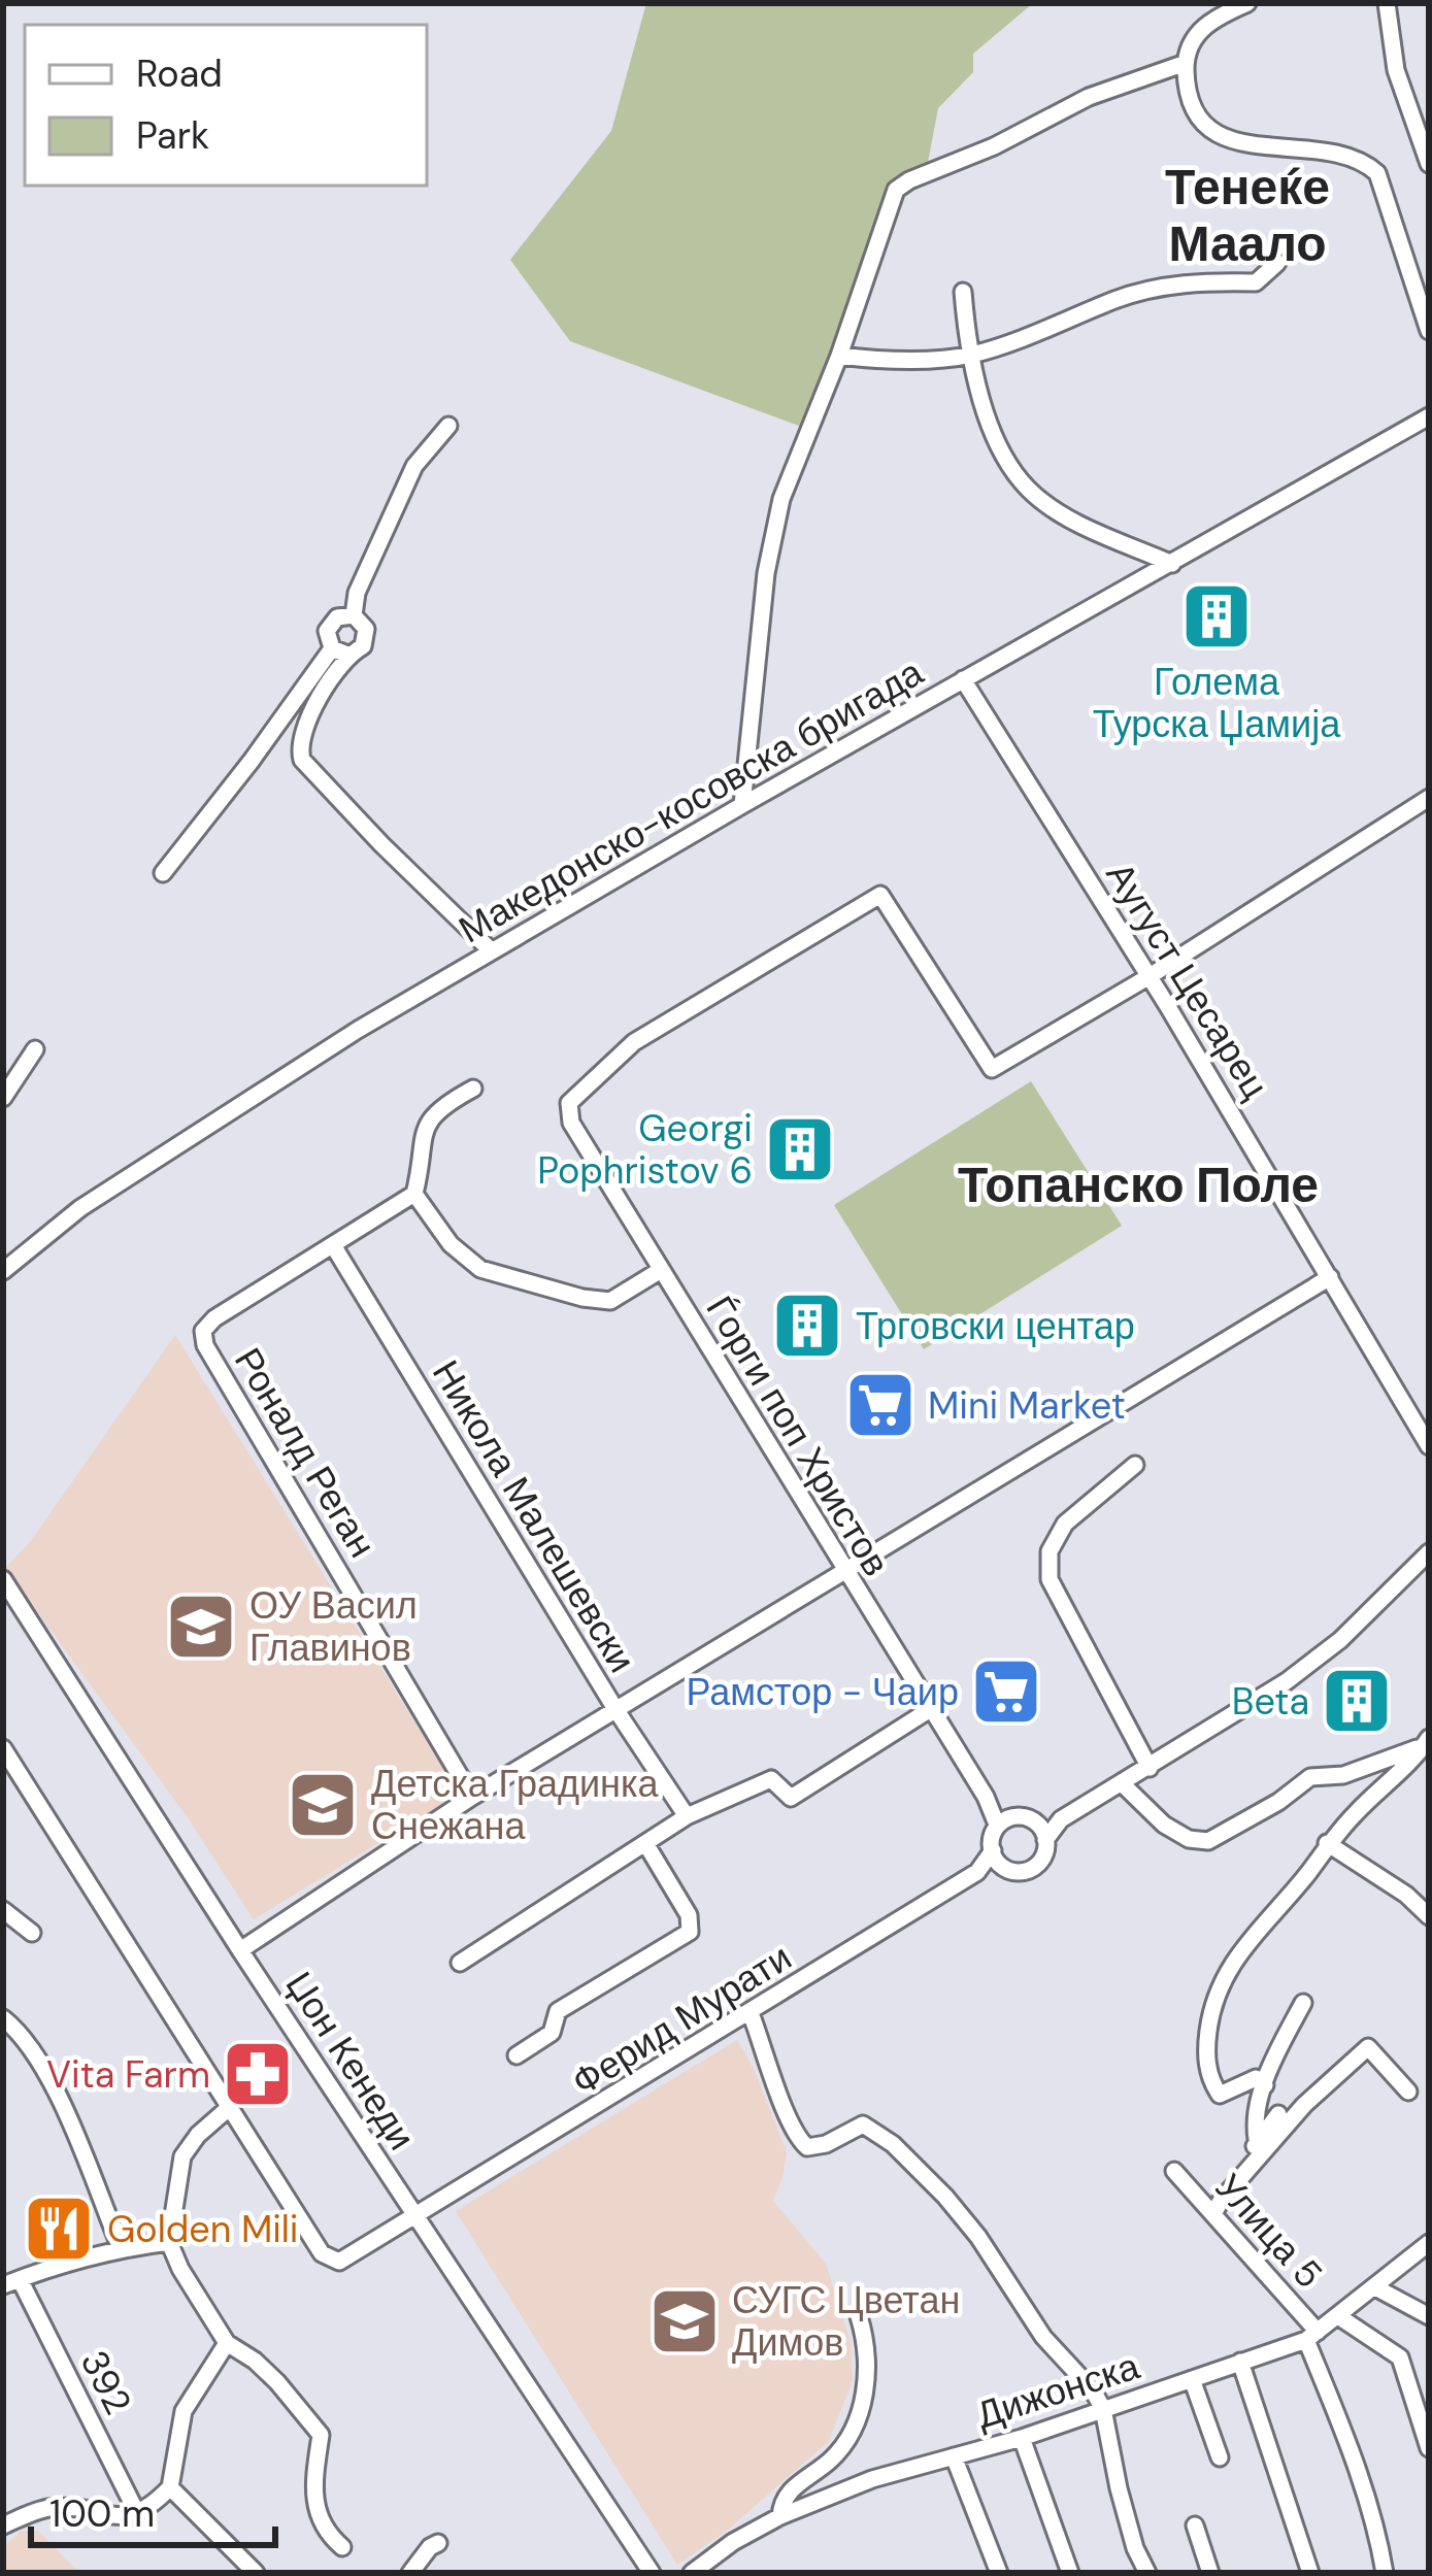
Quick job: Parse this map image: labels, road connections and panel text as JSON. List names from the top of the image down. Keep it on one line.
{"streets":{"street":["Македонско-косовска бригада","Аугуст Цесарец","Ѓорги поп Христов","Роналд Реган","Никола Малешевски","Ферид Мурати","Џон Кенеди","Улица 5","392","Дижонска"]},"crossings":[["Македонско-косовска бригада","Аугуст Цесарец"],["Аугуст Цесарец","Ѓорги поп Христов"],["Ѓорги поп Христов","Ферид Мурати"],["Роналд Реган","Никола Малешевски"],["Ферид Мурати","Џон Кенеди"],["Улица 5","Дижонска"]],"districts":["Тенеќе Маало","Топанско Поле"],"places":{"building":["Голема Турска Џамија","Georgi Pophristov 6","Трговски центар","Beta"],"supermarket":["Mini Market","Рамстор - Чаир"],"school or university":["ОУ Васил Главинов","Детска Градинка Снежана","СУГС Цветан Димов"],"pharmacy":["Vita Farm"],"restaurant":["Golden Mili"]},"legend":["Road","Park"],"scale_bar":"100 m"}
